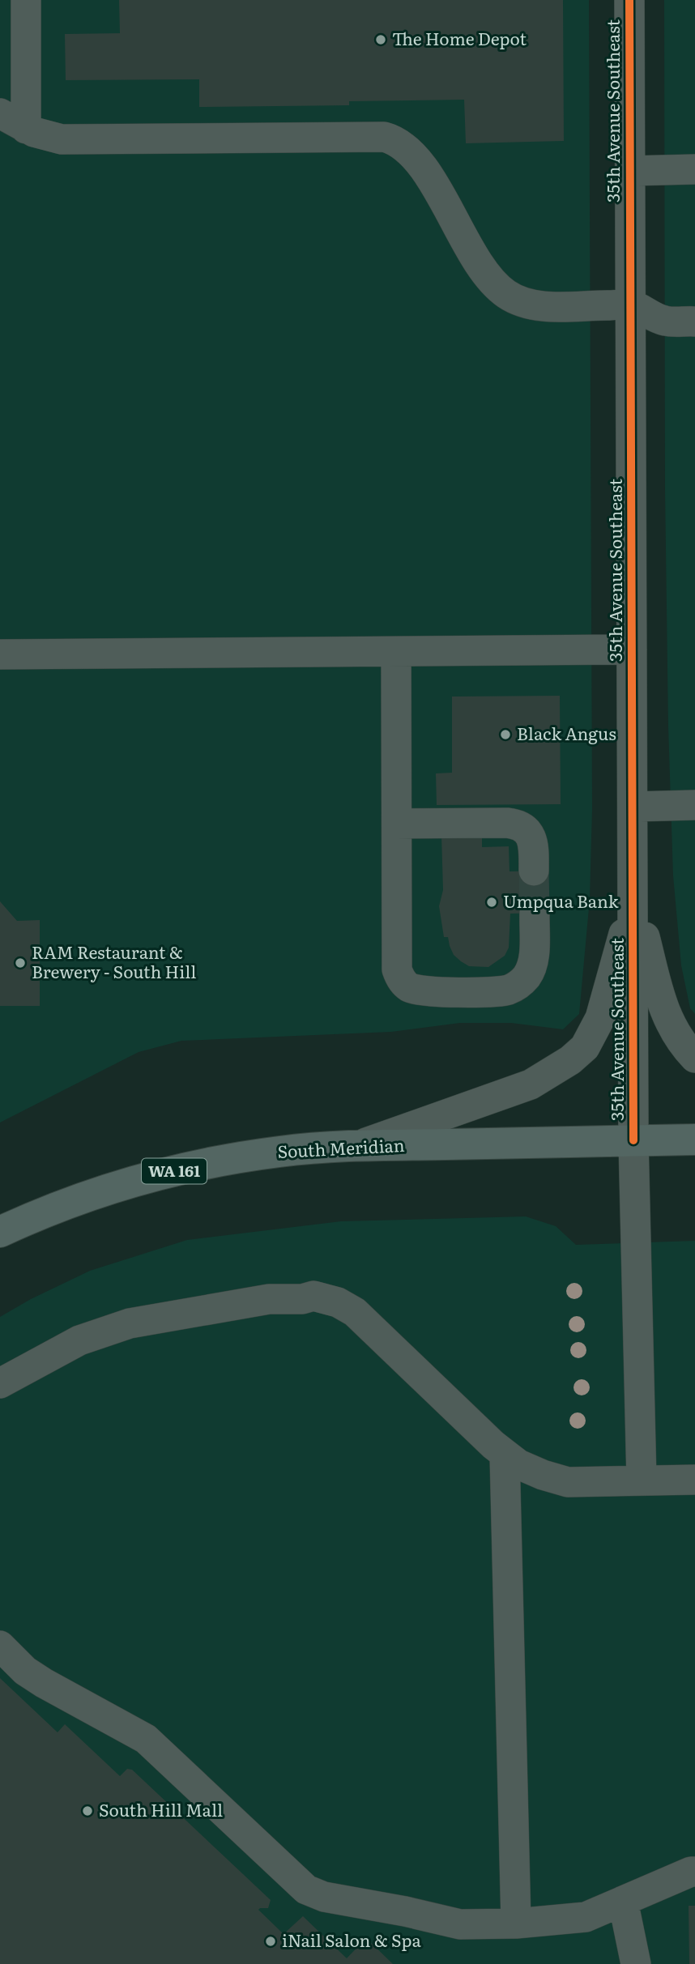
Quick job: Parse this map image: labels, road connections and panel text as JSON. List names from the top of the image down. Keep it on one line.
{"streets":{"main road":["South Meridian","WA 161"],"street":["35th Avenue Southeast"]},"crossings":[["35th Avenue Southeast","South Meridian"]],"places":["The Home Depot","Black Angus","Umpqua Bank","RAM Restaurant & Brewery - South Hill","South Hill Mall","iNail Salon & Spa"]}
